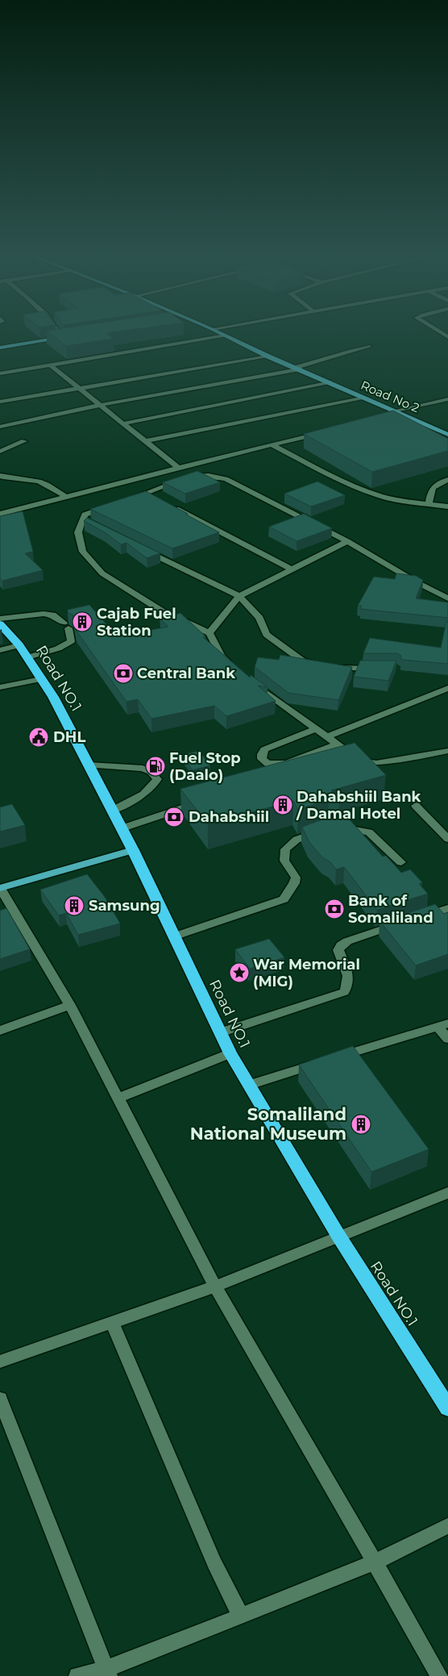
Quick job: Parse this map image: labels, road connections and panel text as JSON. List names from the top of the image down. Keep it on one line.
{"streets":{"highway":["Road NO.1"],"main road":["Road No 2"]},"places":{"building":["Cajab Fuel Station","Dahabshiil Bank / Damal Hotel","Samsung","Somaliland National Museum"],"bank":["Central Bank","Dahabshiil","Bank of Somaliland"],"public building":["DHL"],"fuel station":["Fuel Stop (Daalo)"],"place":["War Memorial (MIG)"]}}
